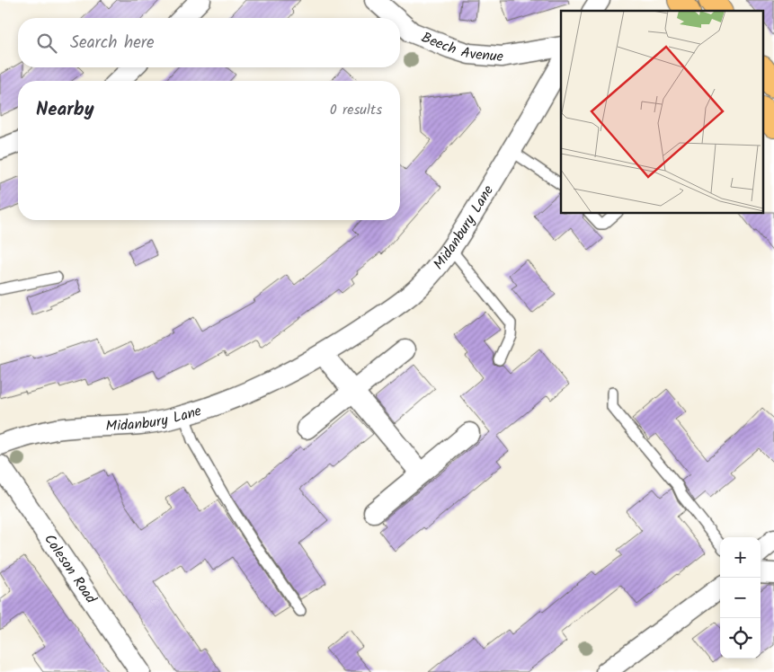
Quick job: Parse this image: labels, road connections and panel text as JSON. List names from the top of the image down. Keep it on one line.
{"streets":{"street":["Beech Avenue","Midanbury Lane","Coleson Road"]},"page":{"search":"Search here","heading":["Nearby","0 results"],"map_buttons":["+","−"]}}
